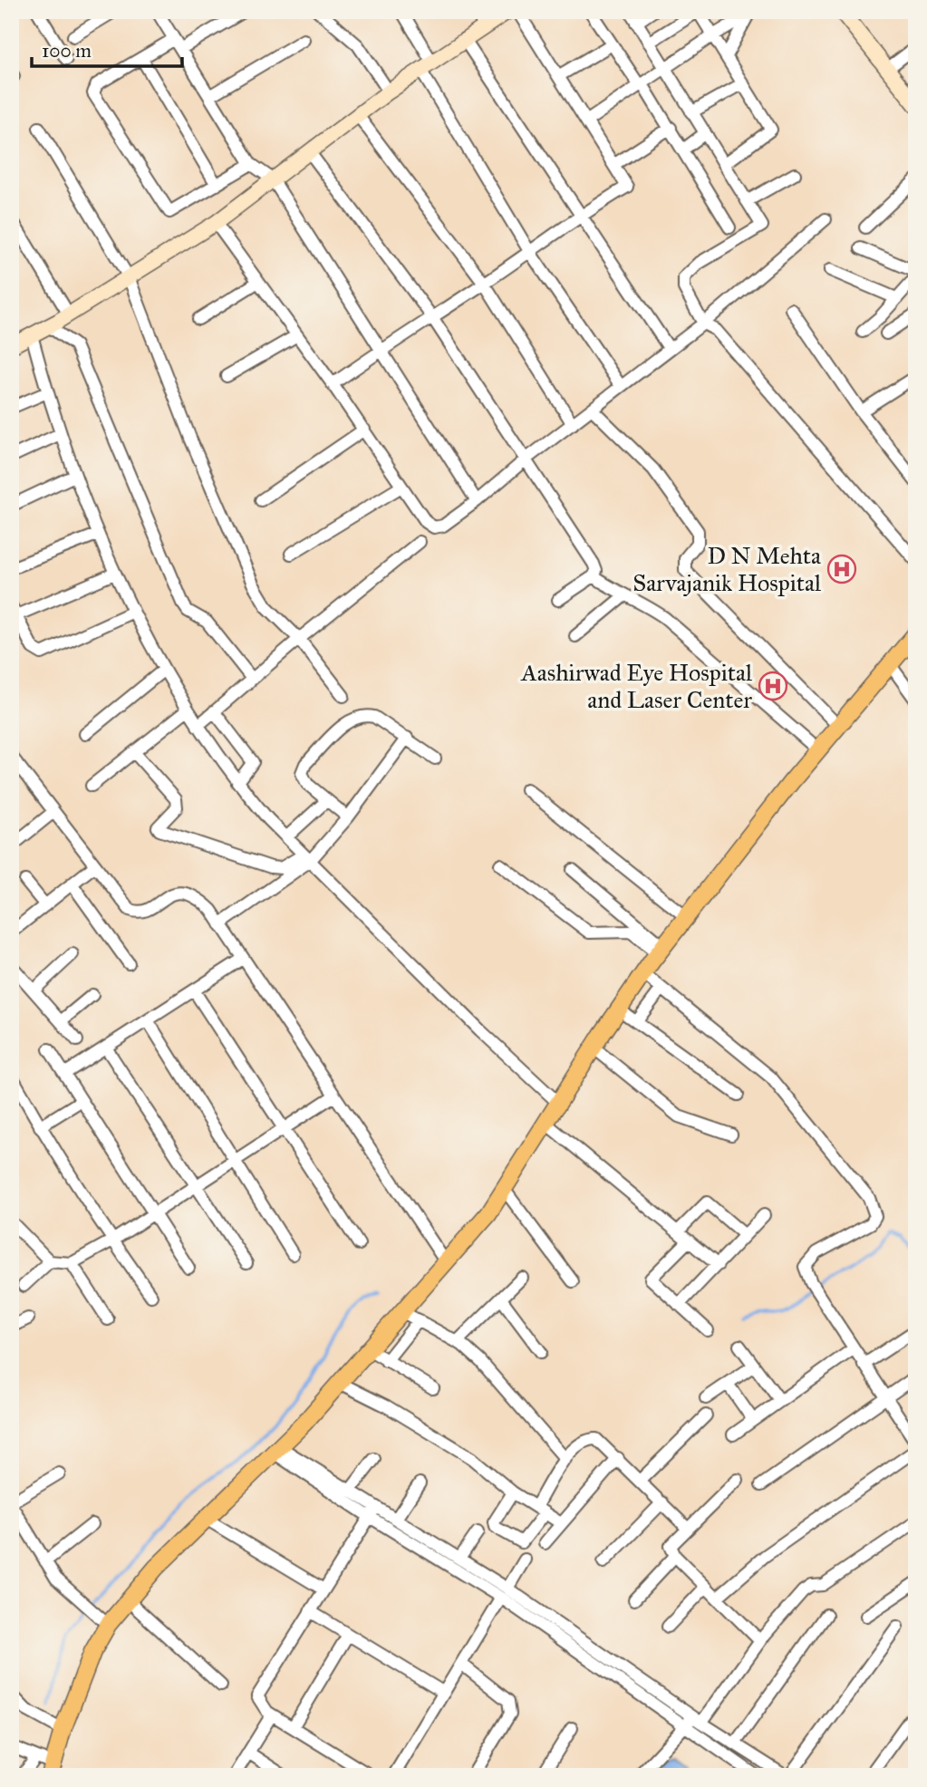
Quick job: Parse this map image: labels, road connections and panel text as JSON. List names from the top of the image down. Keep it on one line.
{"places":{"hospital":["D N Mehta Sarvajanik Hospital","Aashirwad Eye Hospital and Laser Center"]},"scale_bar":"100 m"}
